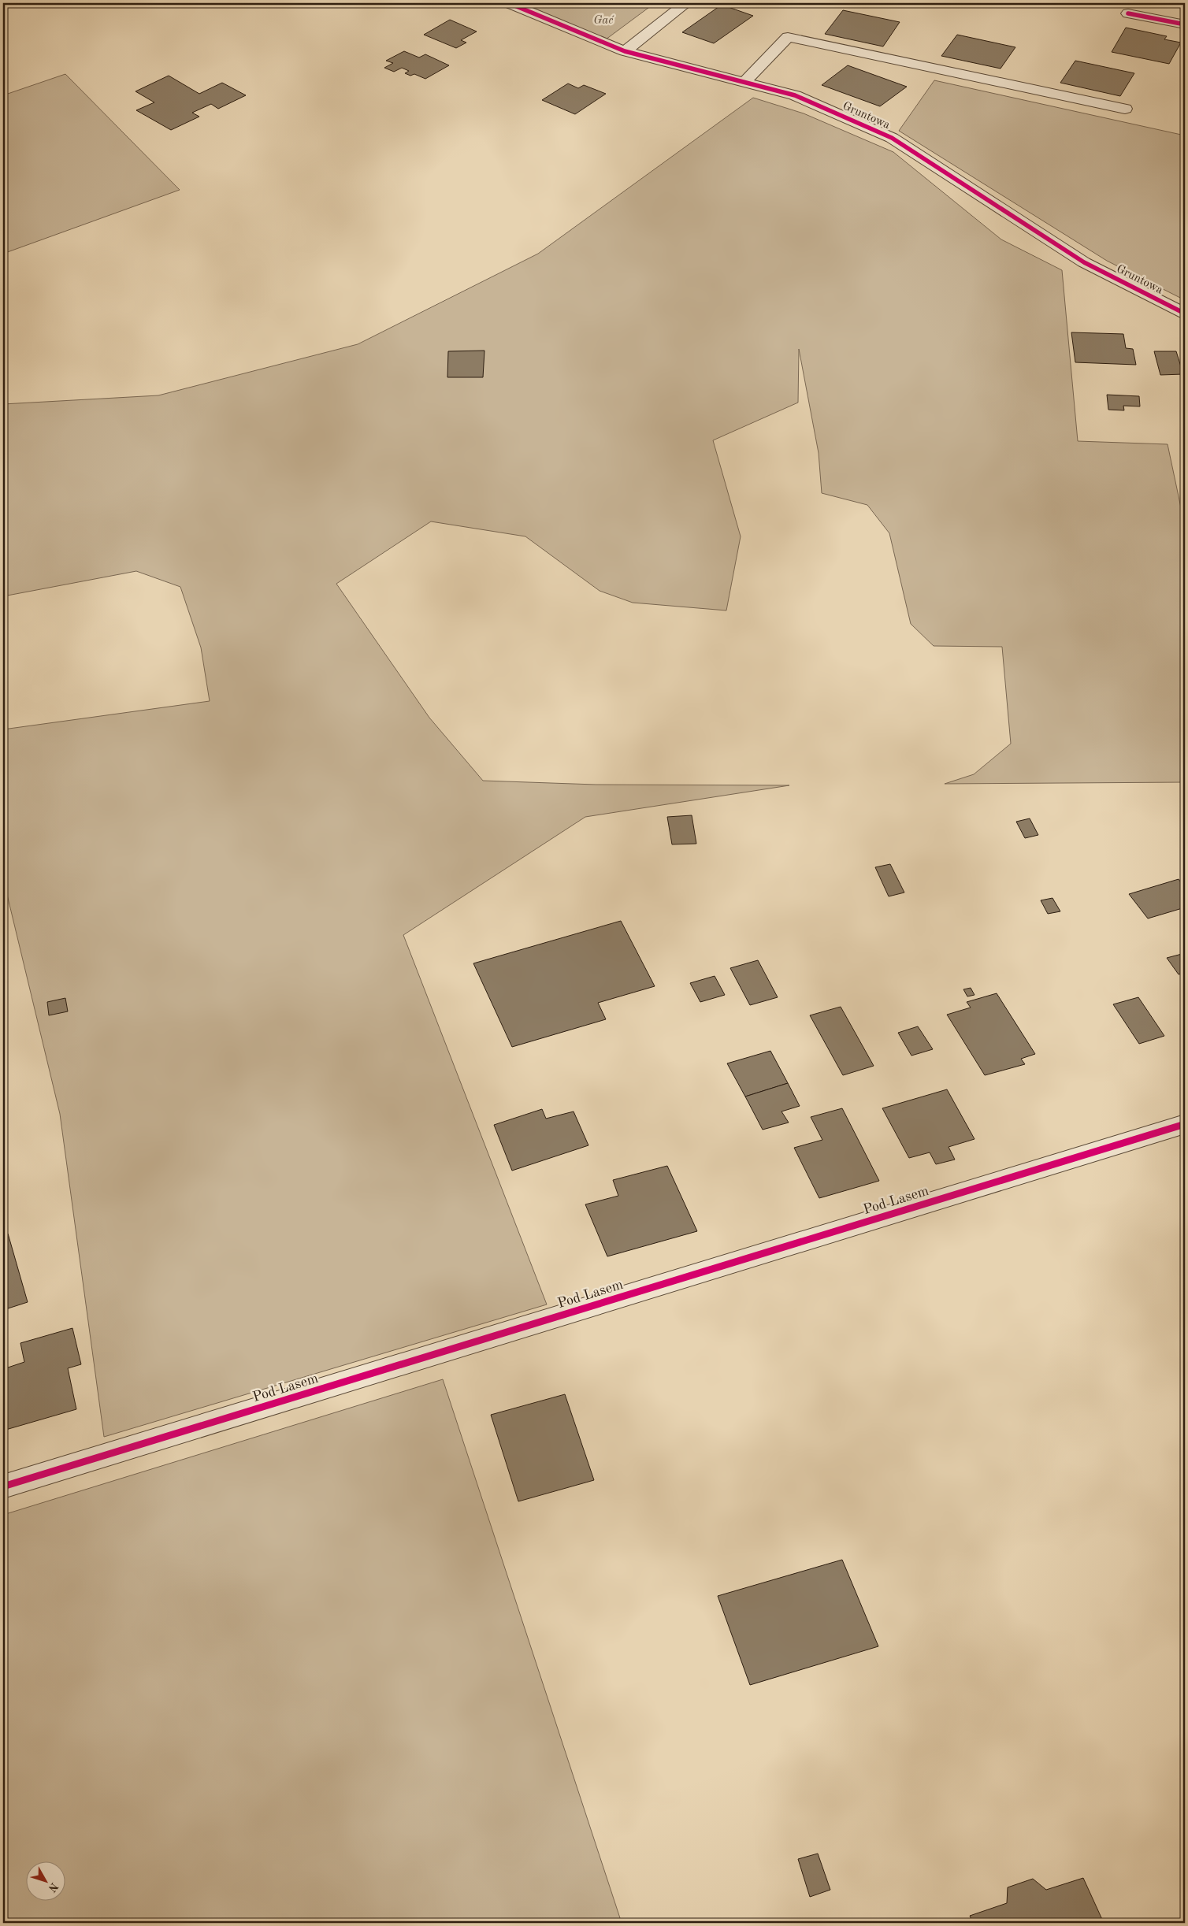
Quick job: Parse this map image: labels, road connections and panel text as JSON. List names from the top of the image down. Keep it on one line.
{"streets":{"street":["Gruntowa","Pod Lasem"]},"parks":["Gać"],"north":"bottom right"}
